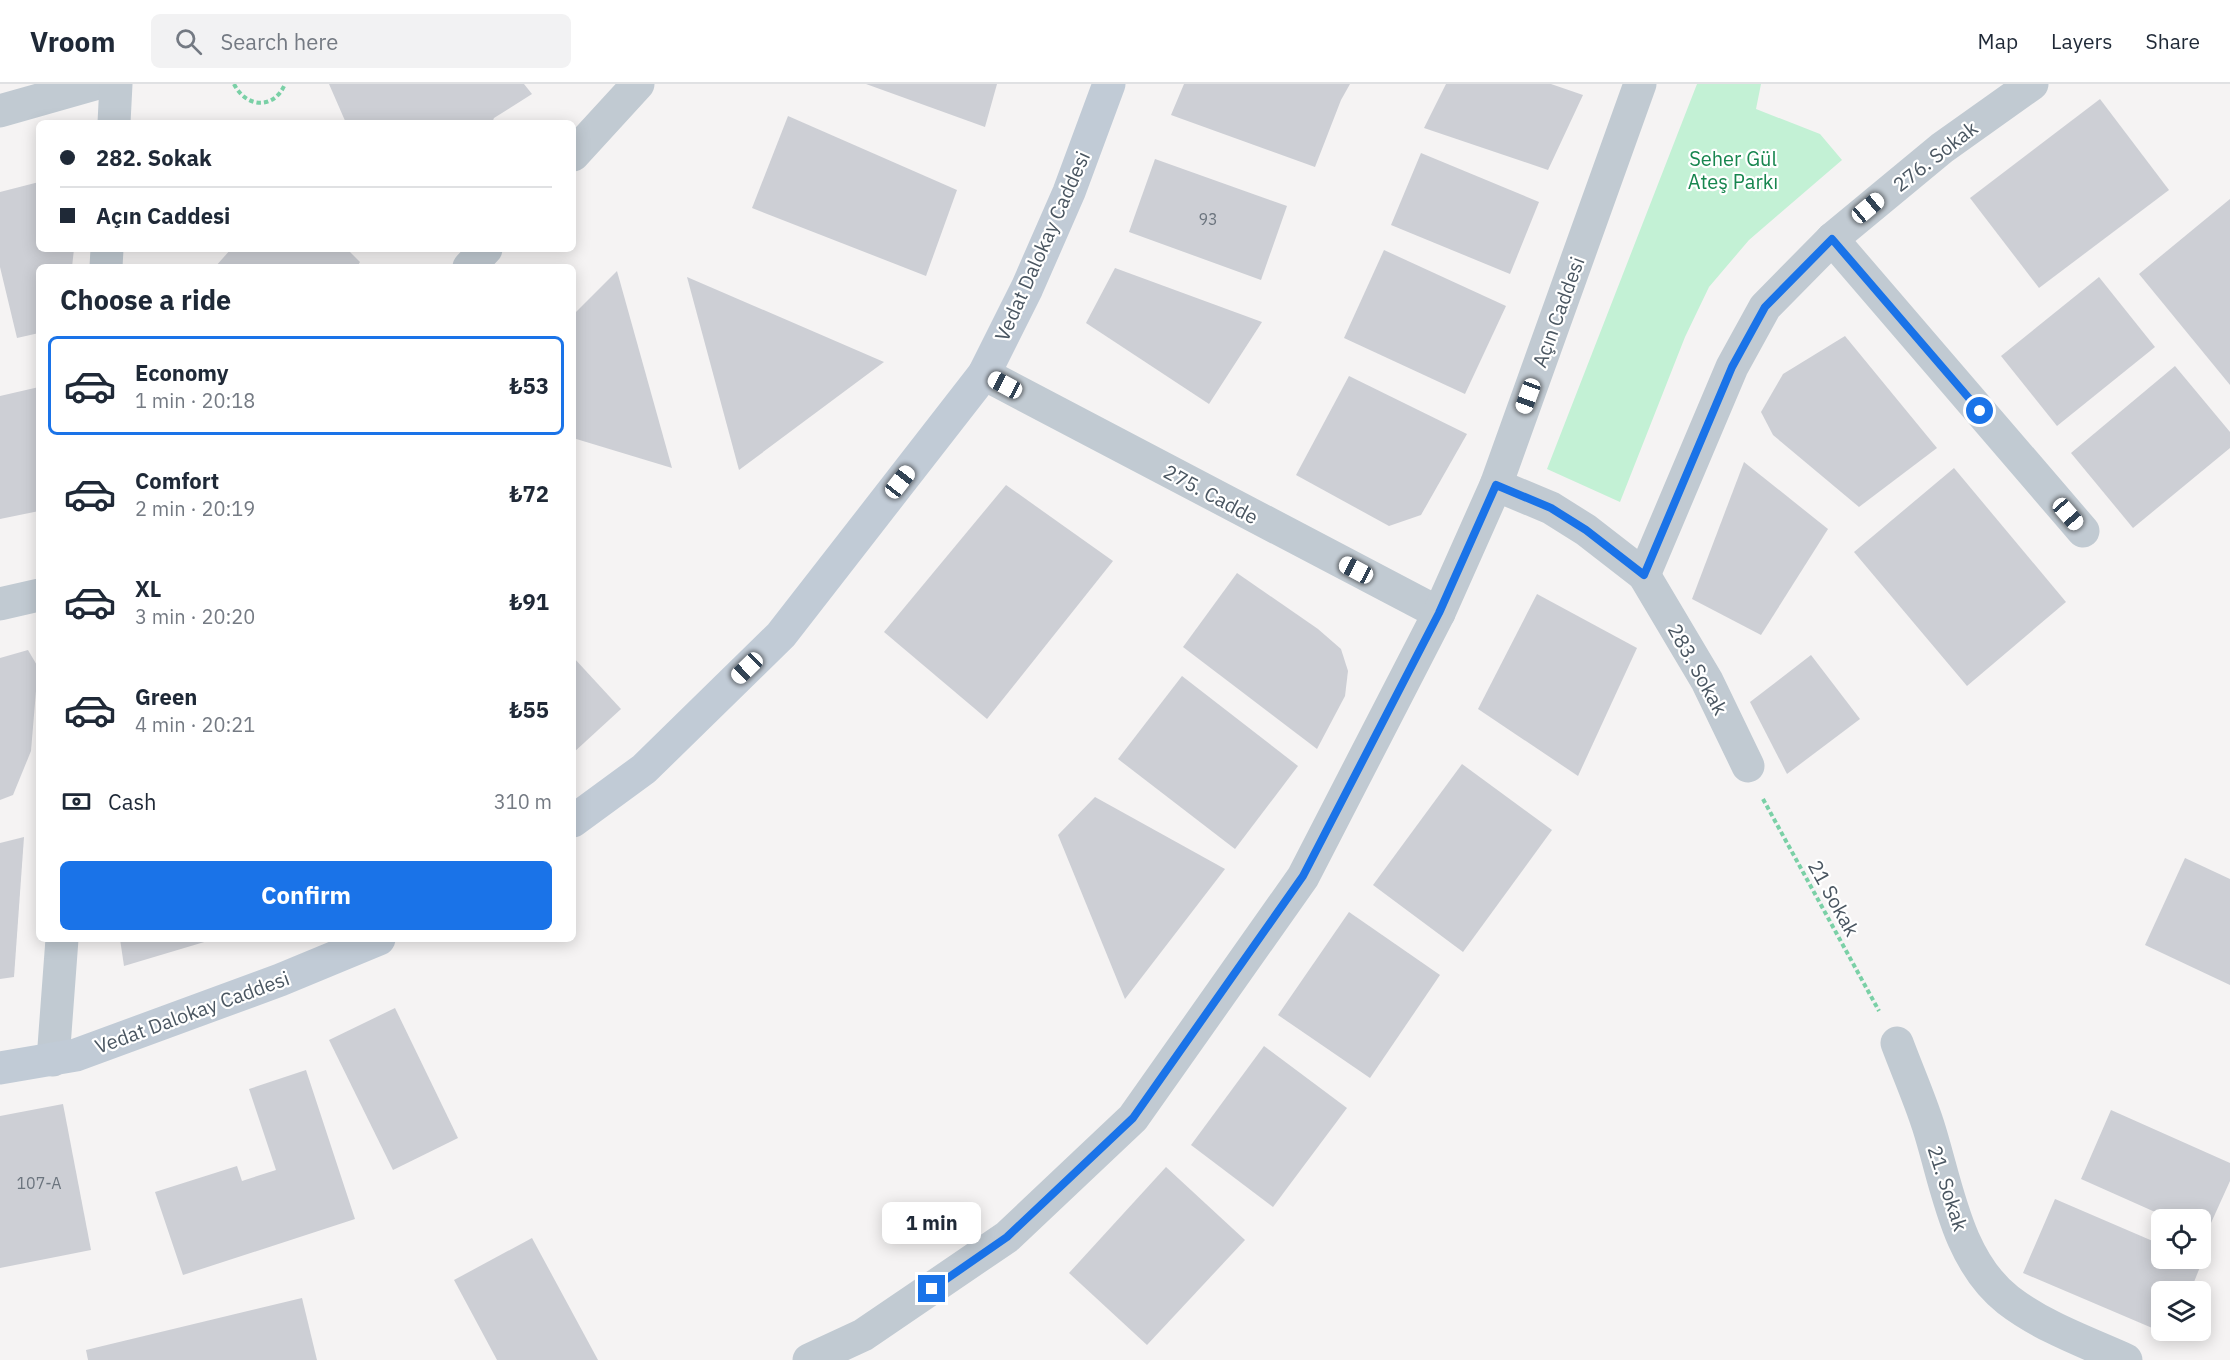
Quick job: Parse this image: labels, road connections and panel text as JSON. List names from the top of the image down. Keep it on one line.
{"streets":{"street":["276. Sokak","Vedat Dalokay Caddesi","Açın Caddesi","275. Cadde","283. Sokak","21. Sokak"],"path":["21 Sokak"]},"crossings":[["276. Sokak","283. Sokak"],["Vedat Dalokay Caddesi","275. Cadde"],["Açın Caddesi","275. Cadde"],["283. Sokak","21 Sokak"],["21 Sokak","21. Sokak"]],"parks":["Seher Gül Ateş Parkı"],"house_numbers":["93","107-A"],"page":{"header":"Vroom","search":"Search here","nav":["Map","Layers","Share"],"banner":["282. Sokak","Açın Caddesi"],"heading":"Choose a ride","list":[{"name":"Economy","note":"1 min · 20:18","value":"₺53"},{"name":"Comfort","note":"2 min · 20:19","value":"₺72"},{"name":"XL","note":"3 min · 20:20","value":"₺91"},{"name":"Green","note":"4 min · 20:21","value":"₺55"}],"pay":["Cash","310 m"],"buttons":"Confirm","bubble":"1 min"}}
